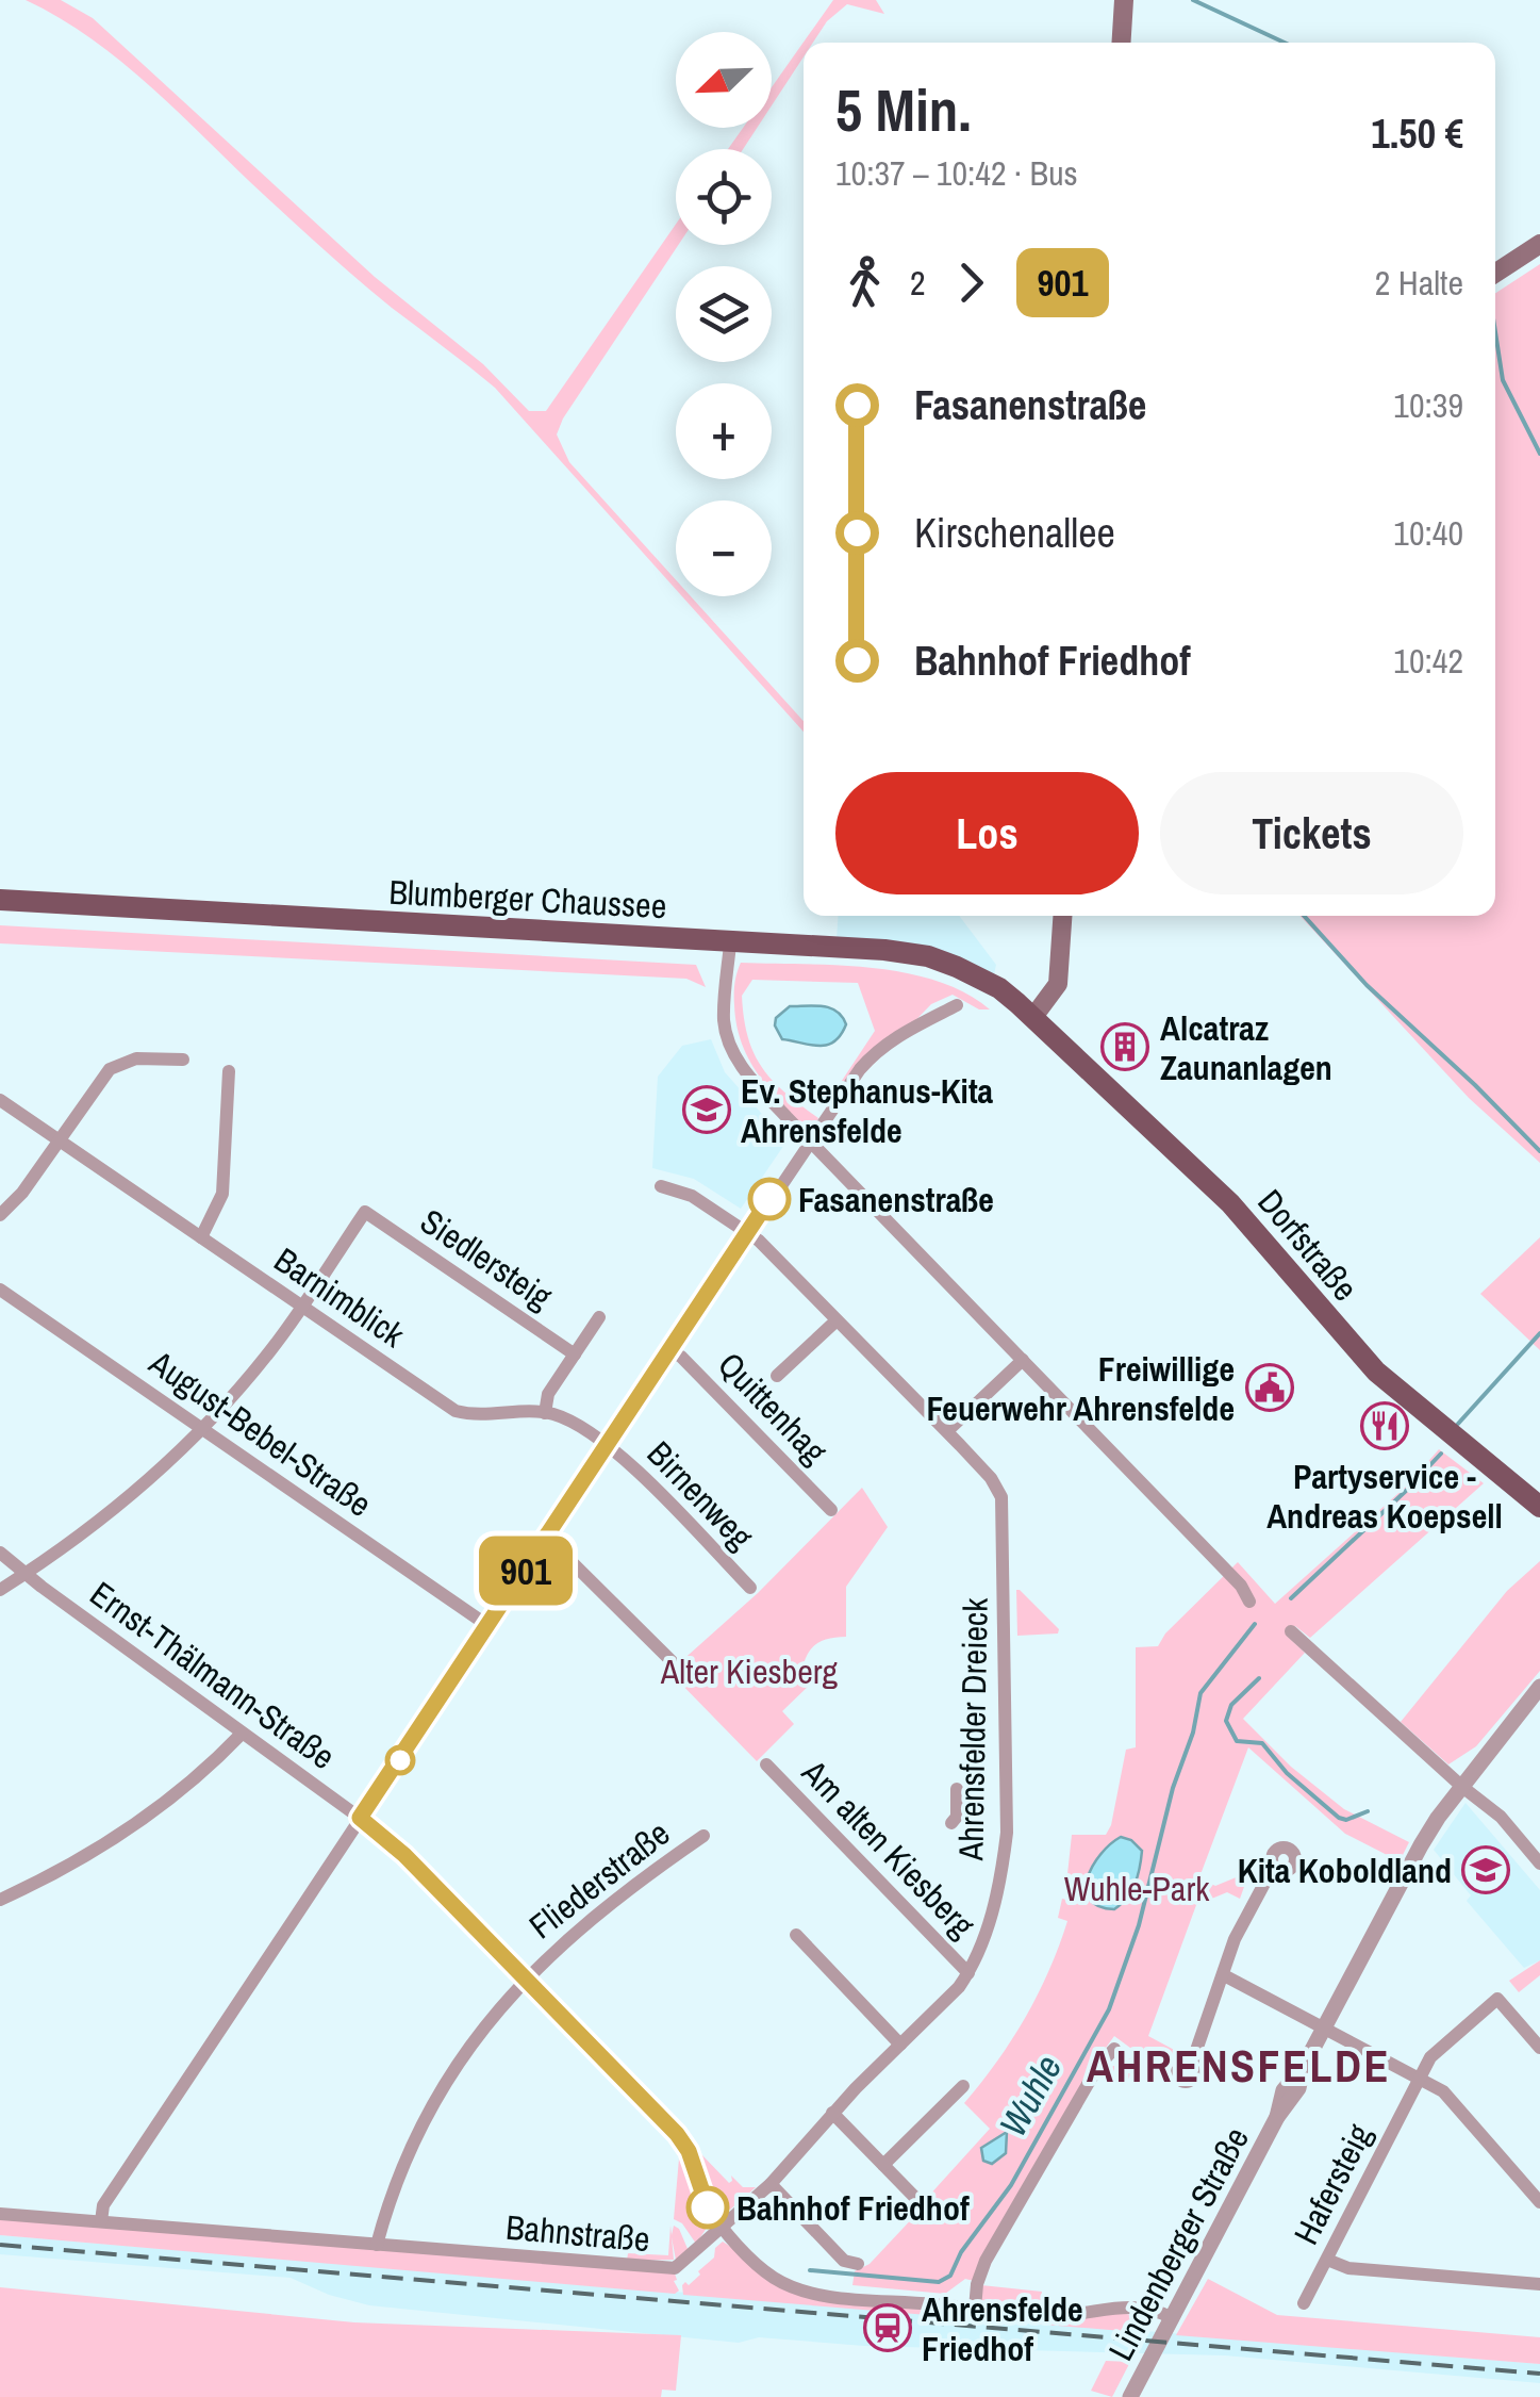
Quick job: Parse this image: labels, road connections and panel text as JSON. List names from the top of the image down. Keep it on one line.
{"streets":{"main road":["Blumberger Chaussee","Dorfstraße"],"street":["Siedlersteig","Barnimblick","Quittenhag","August-Bebel-Straße","Birnenweg","Ernst-Thälmann-Straße","Ahrensfelder Dreieck","Am alten Kiesberg","Fliederstraße","Hafersteig","Bahnstraße","Lindenberger Straße"]},"crossings":[["Blumberger Chaussee","Dorfstraße"],["Siedlersteig","Barnimblick"],["Barnimblick","Birnenweg"],["Ernst-Thälmann-Straße","Ahrensfelder Dreieck"],["Ernst-Thälmann-Straße","Fliederstraße"],["Ernst-Thälmann-Straße","Bahnstraße"],["Ahrensfelder Dreieck","Am alten Kiesberg"],["Ahrensfelder Dreieck","Bahnstraße"],["Fliederstraße","Bahnstraße"]],"districts":["AHRENSFELDE"],"water":["Wuhle"],"parks":["Alter Kiesberg","Wuhle-Park"],"places":{"building":["Alcatraz Zaunanlagen"],"school or university":["Ev. Stephanus-Kita Ahrensfelde","Kita Koboldland"],"other":["Fasanenstraße","Bahnhof Friedhof"],"public building":["Freiwillige Feuerwehr Ahrensfelde"],"restaurant":["Partyservice - Andreas Koepsell"],"station":["Ahrensfelde Friedhof"]},"lines":["bus line 901"],"north":"bottom left","page":{"on_map":"901","map_buttons":["+","−"],"heading":["5 Min.","10:37 – 10:42 · Bus","1.50 €"],"legs":["2","901","2 Halte"],"list":[{"name":"Fasanenstraße","value":"10:39"},{"name":"Kirschenallee","value":"10:40"},{"name":"Bahnhof Friedhof","value":"10:42"}],"buttons":["Los","Tickets"]}}
